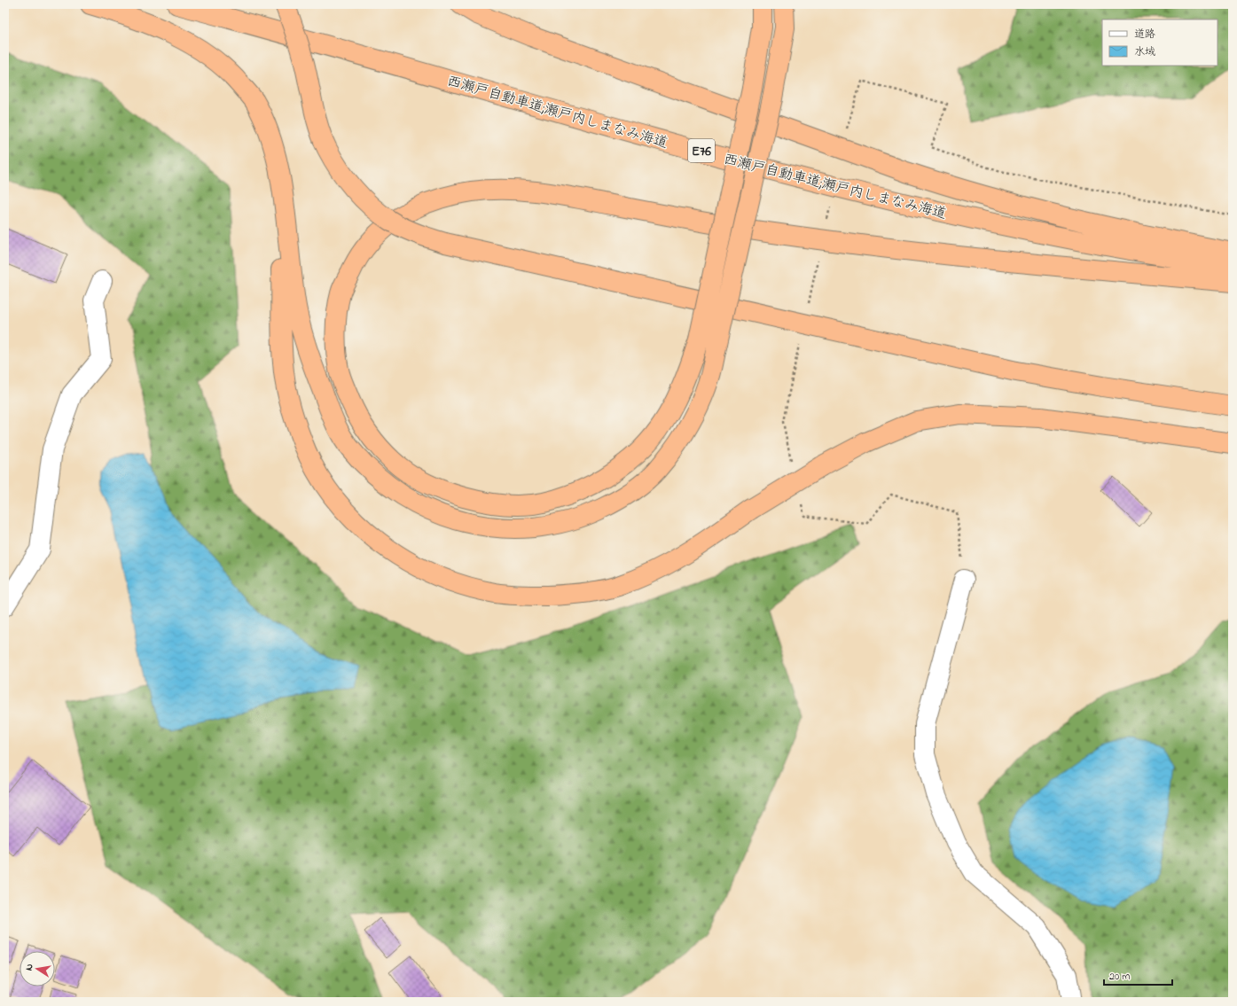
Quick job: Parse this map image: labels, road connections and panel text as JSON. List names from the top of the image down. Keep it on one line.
{"streets":{"highway":["西瀬戸自動車道;瀬戸内しまなみ海道","E76"]},"legend":["道路","水域"],"scale_bar":"20 m","north":"left"}
